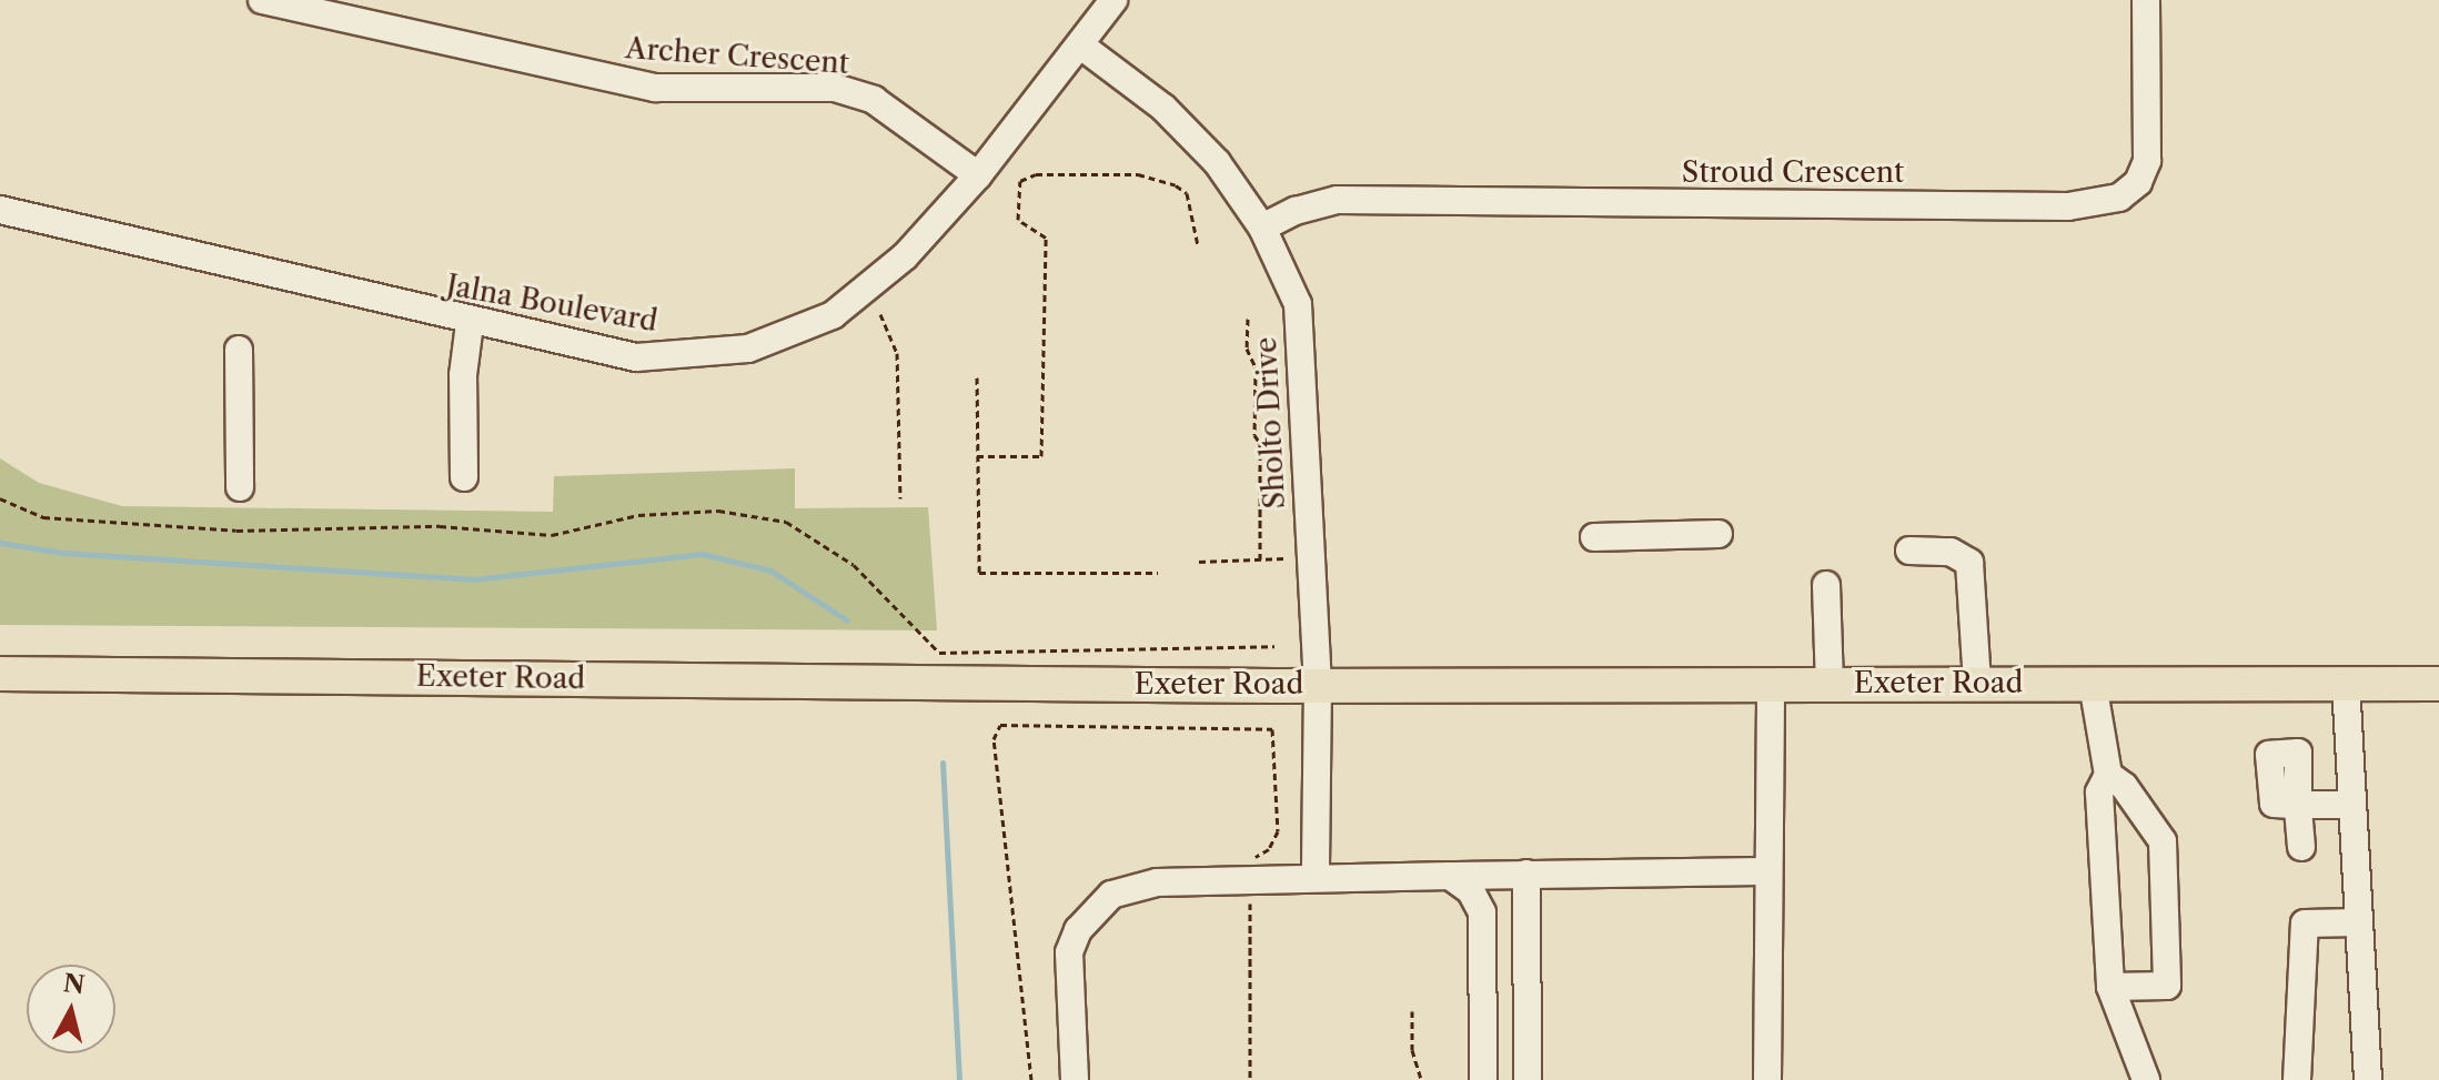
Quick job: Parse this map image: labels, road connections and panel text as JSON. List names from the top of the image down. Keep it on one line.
{"streets":{"main road":["Exeter Road"],"street":["Archer Crescent","Stroud Crescent","Jalna Boulevard","Sholto Drive"]},"crossings":[["Archer Crescent","Jalna Boulevard"],["Stroud Crescent","Sholto Drive"],["Jalna Boulevard","Sholto Drive"],["Sholto Drive","Exeter Road"]],"north":"top"}
